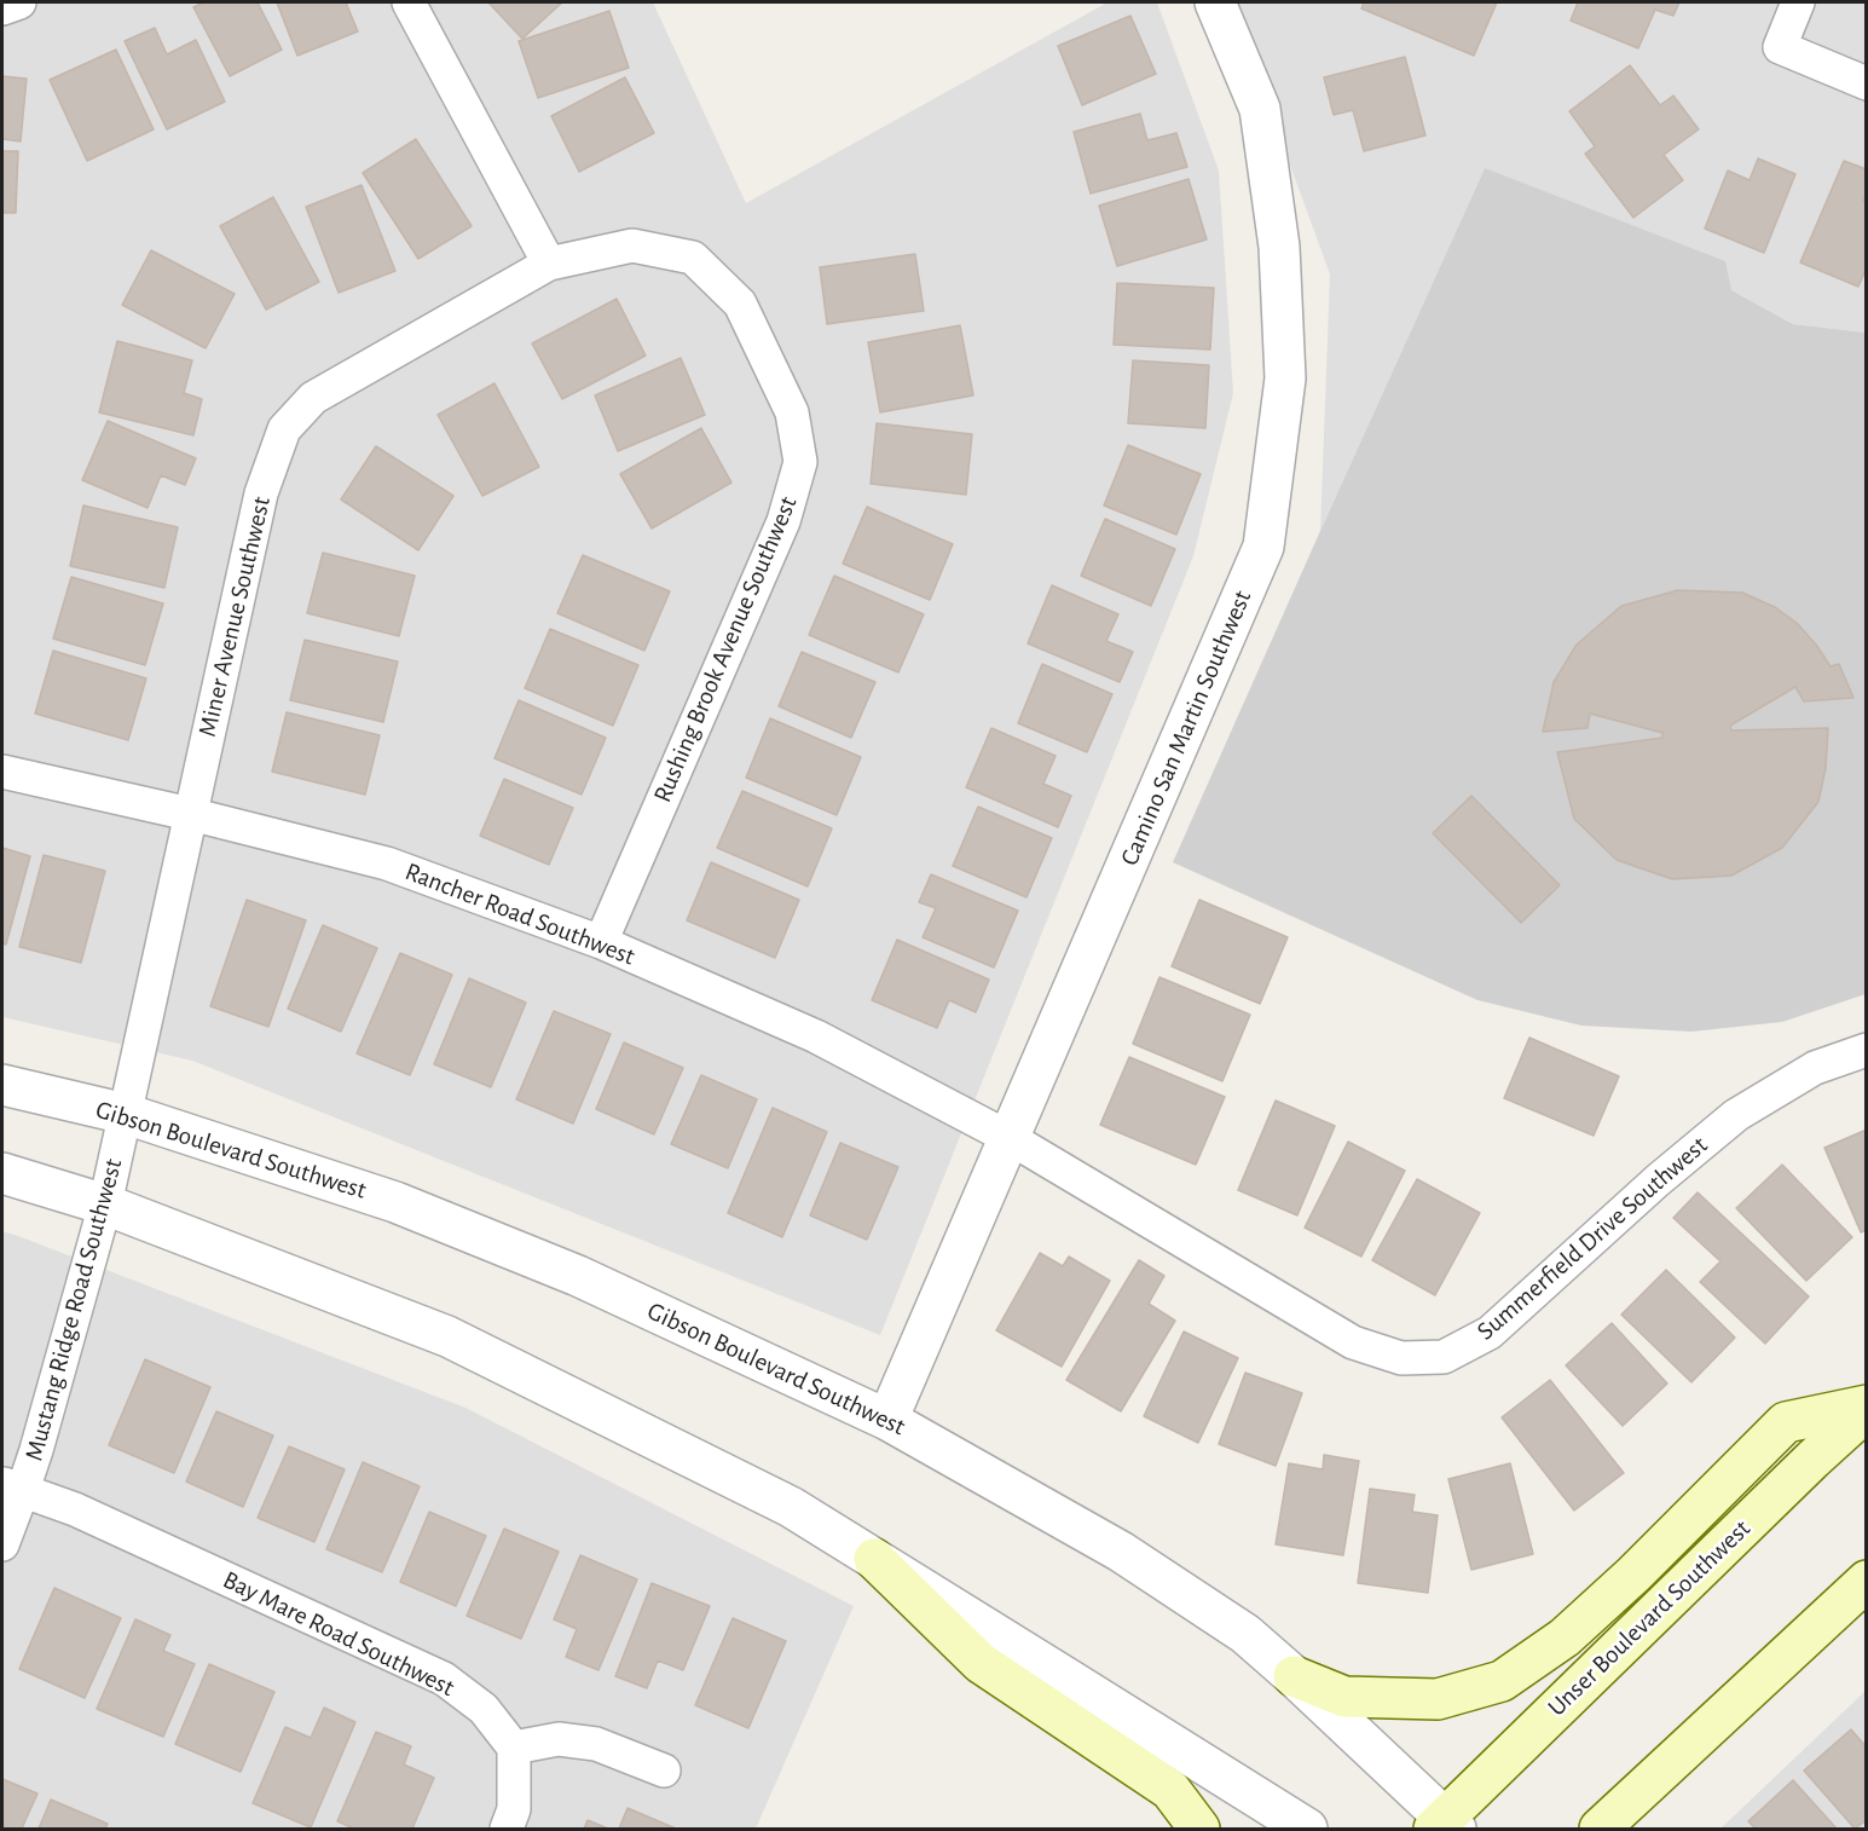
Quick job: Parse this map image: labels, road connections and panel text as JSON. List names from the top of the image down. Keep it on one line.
{"streets":{"main road":["Unser Boulevard Southwest"],"street":["Miner Avenue Southwest","Rushing Brook Avenue Southwest","Camino San Martin Southwest","Rancher Road Southwest","Gibson Boulevard Southwest","Summerfield Drive Southwest","Mustang Ridge Road Southwest","Bay Mare Road Southwest"]},"crossings":[["Miner Avenue Southwest","Rushing Brook Avenue Southwest"],["Miner Avenue Southwest","Rancher Road Southwest"],["Miner Avenue Southwest","Gibson Boulevard Southwest"],["Miner Avenue Southwest","Mustang Ridge Road Southwest"],["Rushing Brook Avenue Southwest","Rancher Road Southwest"],["Camino San Martin Southwest","Rancher Road Southwest"],["Camino San Martin Southwest","Gibson Boulevard Southwest"],["Camino San Martin Southwest","Summerfield Drive Southwest"],["Rancher Road Southwest","Summerfield Drive Southwest"],["Gibson Boulevard Southwest","Mustang Ridge Road Southwest"],["Gibson Boulevard Southwest","Unser Boulevard Southwest"],["Mustang Ridge Road Southwest","Bay Mare Road Southwest"]]}
